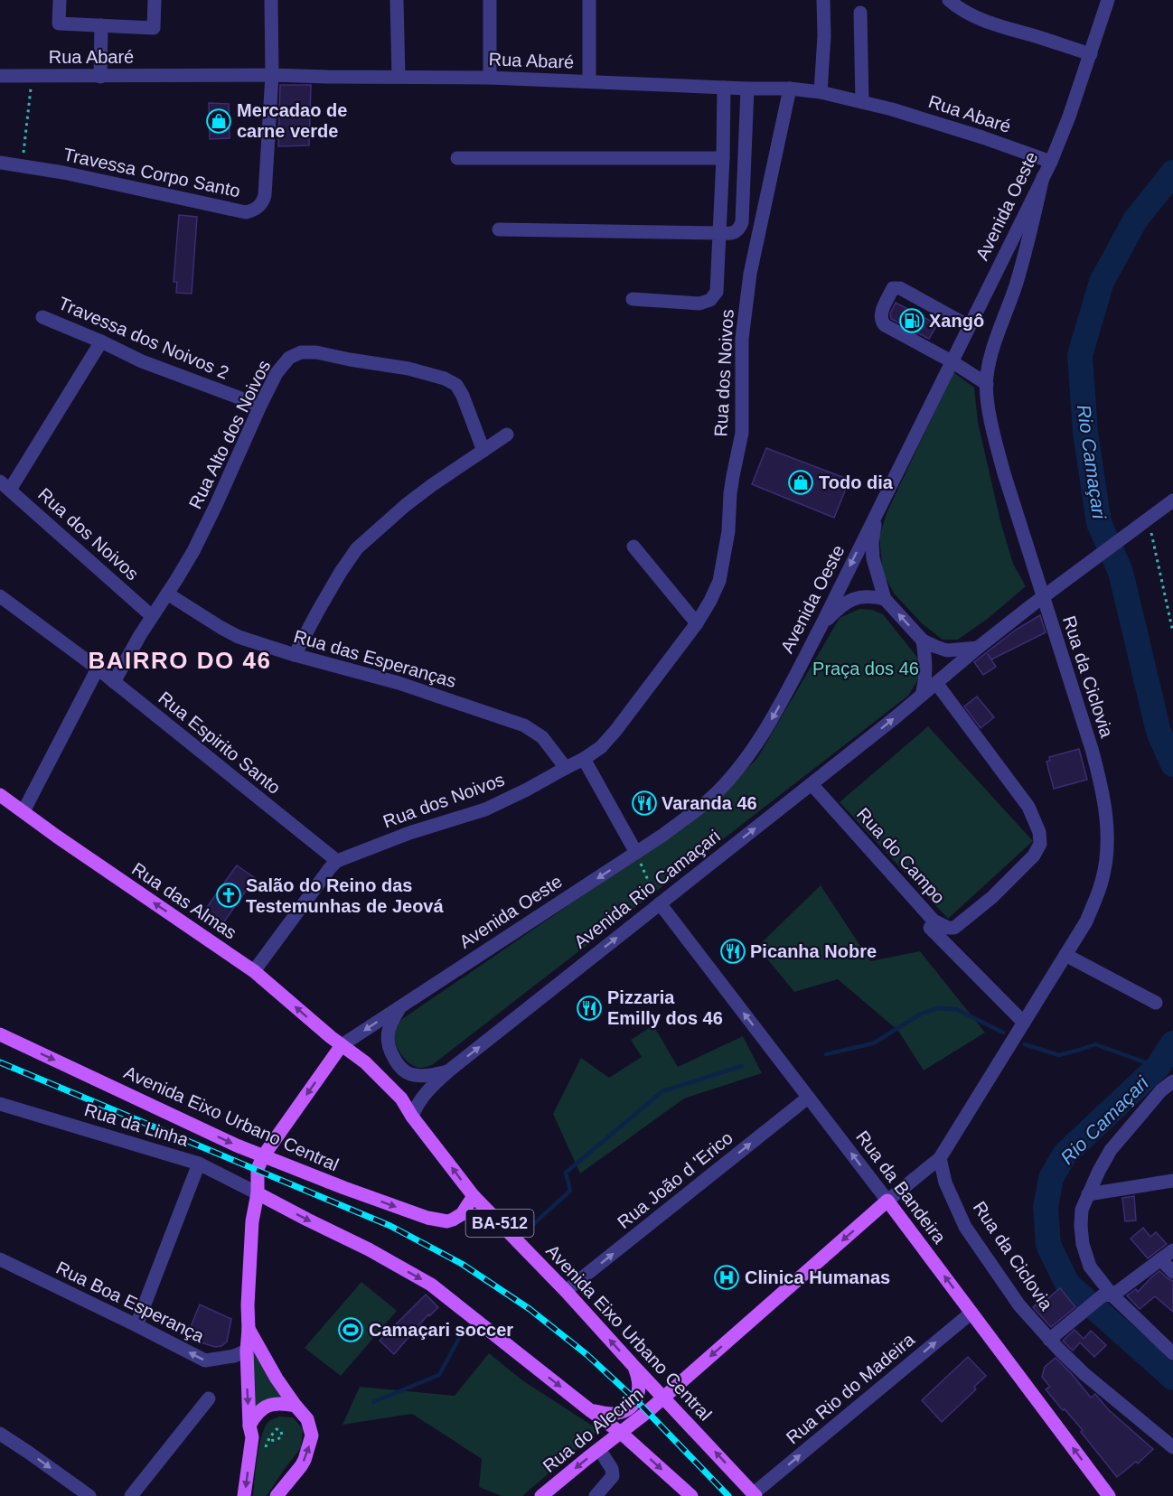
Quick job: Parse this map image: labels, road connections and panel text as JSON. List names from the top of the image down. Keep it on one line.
{"streets":{"main road":["Rua das Almas","Avenida Eixo Urbano Central","Rua da Bandeira","BA-512","Rua do Alecrim"],"street":["Rua Abaré","Travessa Corpo Santo","Avenida Oeste","Travessa dos Noivos 2","Rua dos Noivos","Rua Alto dos Noivos","Rua das Esperanças","Rua da Ciclovia","Rua Espirito Santo","Rua do Campo","Avenida Rio Camaçari","Rua da Linha","Rua João d 'Erico","Rua Boa Esperança","Rua Rio do Madeira"]},"crossings":[["Rua Abaré","Travessa Corpo Santo"],["Rua Abaré","Avenida Oeste"],["Rua Abaré","Rua dos Noivos"],["Avenida Oeste","Rua da Ciclovia"],["Avenida Oeste","Rua das Almas"],["Avenida Oeste","Avenida Eixo Urbano Central"],["Travessa dos Noivos 2","Rua Alto dos Noivos"],["Rua dos Noivos","Rua Alto dos Noivos"],["Rua dos Noivos","Rua das Esperanças"],["Rua dos Noivos","Rua Espirito Santo"],["Rua dos Noivos","Rua das Almas"],["Rua Alto dos Noivos","Rua das Esperanças"],["Rua Alto dos Noivos","Rua Espirito Santo"],["Rua da Ciclovia","Avenida Rio Camaçari"],["Rua da Ciclovia","Rua da Bandeira"],["Rua da Ciclovia","Rua do Alecrim"],["Rua do Campo","Avenida Rio Camaçari"],["Avenida Rio Camaçari","Avenida Eixo Urbano Central"],["Avenida Rio Camaçari","Rua da Bandeira"],["Rua das Almas","Avenida Eixo Urbano Central"],["Avenida Eixo Urbano Central","Rua João d 'Erico"],["Avenida Eixo Urbano Central","Rua Rio do Madeira"],["Avenida Eixo Urbano Central","Rua do Alecrim"],["Rua João d 'Erico","Rua da Bandeira"],["Rua da Bandeira","Rua Rio do Madeira"],["Rua da Bandeira","Rua do Alecrim"]],"one_way":["Avenida Oeste","Avenida Rio Camaçari","Rua das Almas","Rua João d 'Erico","Rua da Bandeira","Rua Boa Esperança","Rua Rio do Madeira","Rua do Alecrim"],"districts":["BAIRRO DO 46"],"water":["Rio Camaçari"],"parks":["Praça dos 46"],"places":{"shop":["Mercadao de carne verde","Todo dia"],"fuel station":["Xangô"],"restaurant":["Varanda 46","Picanha Nobre","Pizzaria Emilly dos 46"],"church":["Salão do Reino das Testemunhas de Jeová"],"hospital":["Clinica Humanas"],"sports":["Camaçari soccer"]}}
